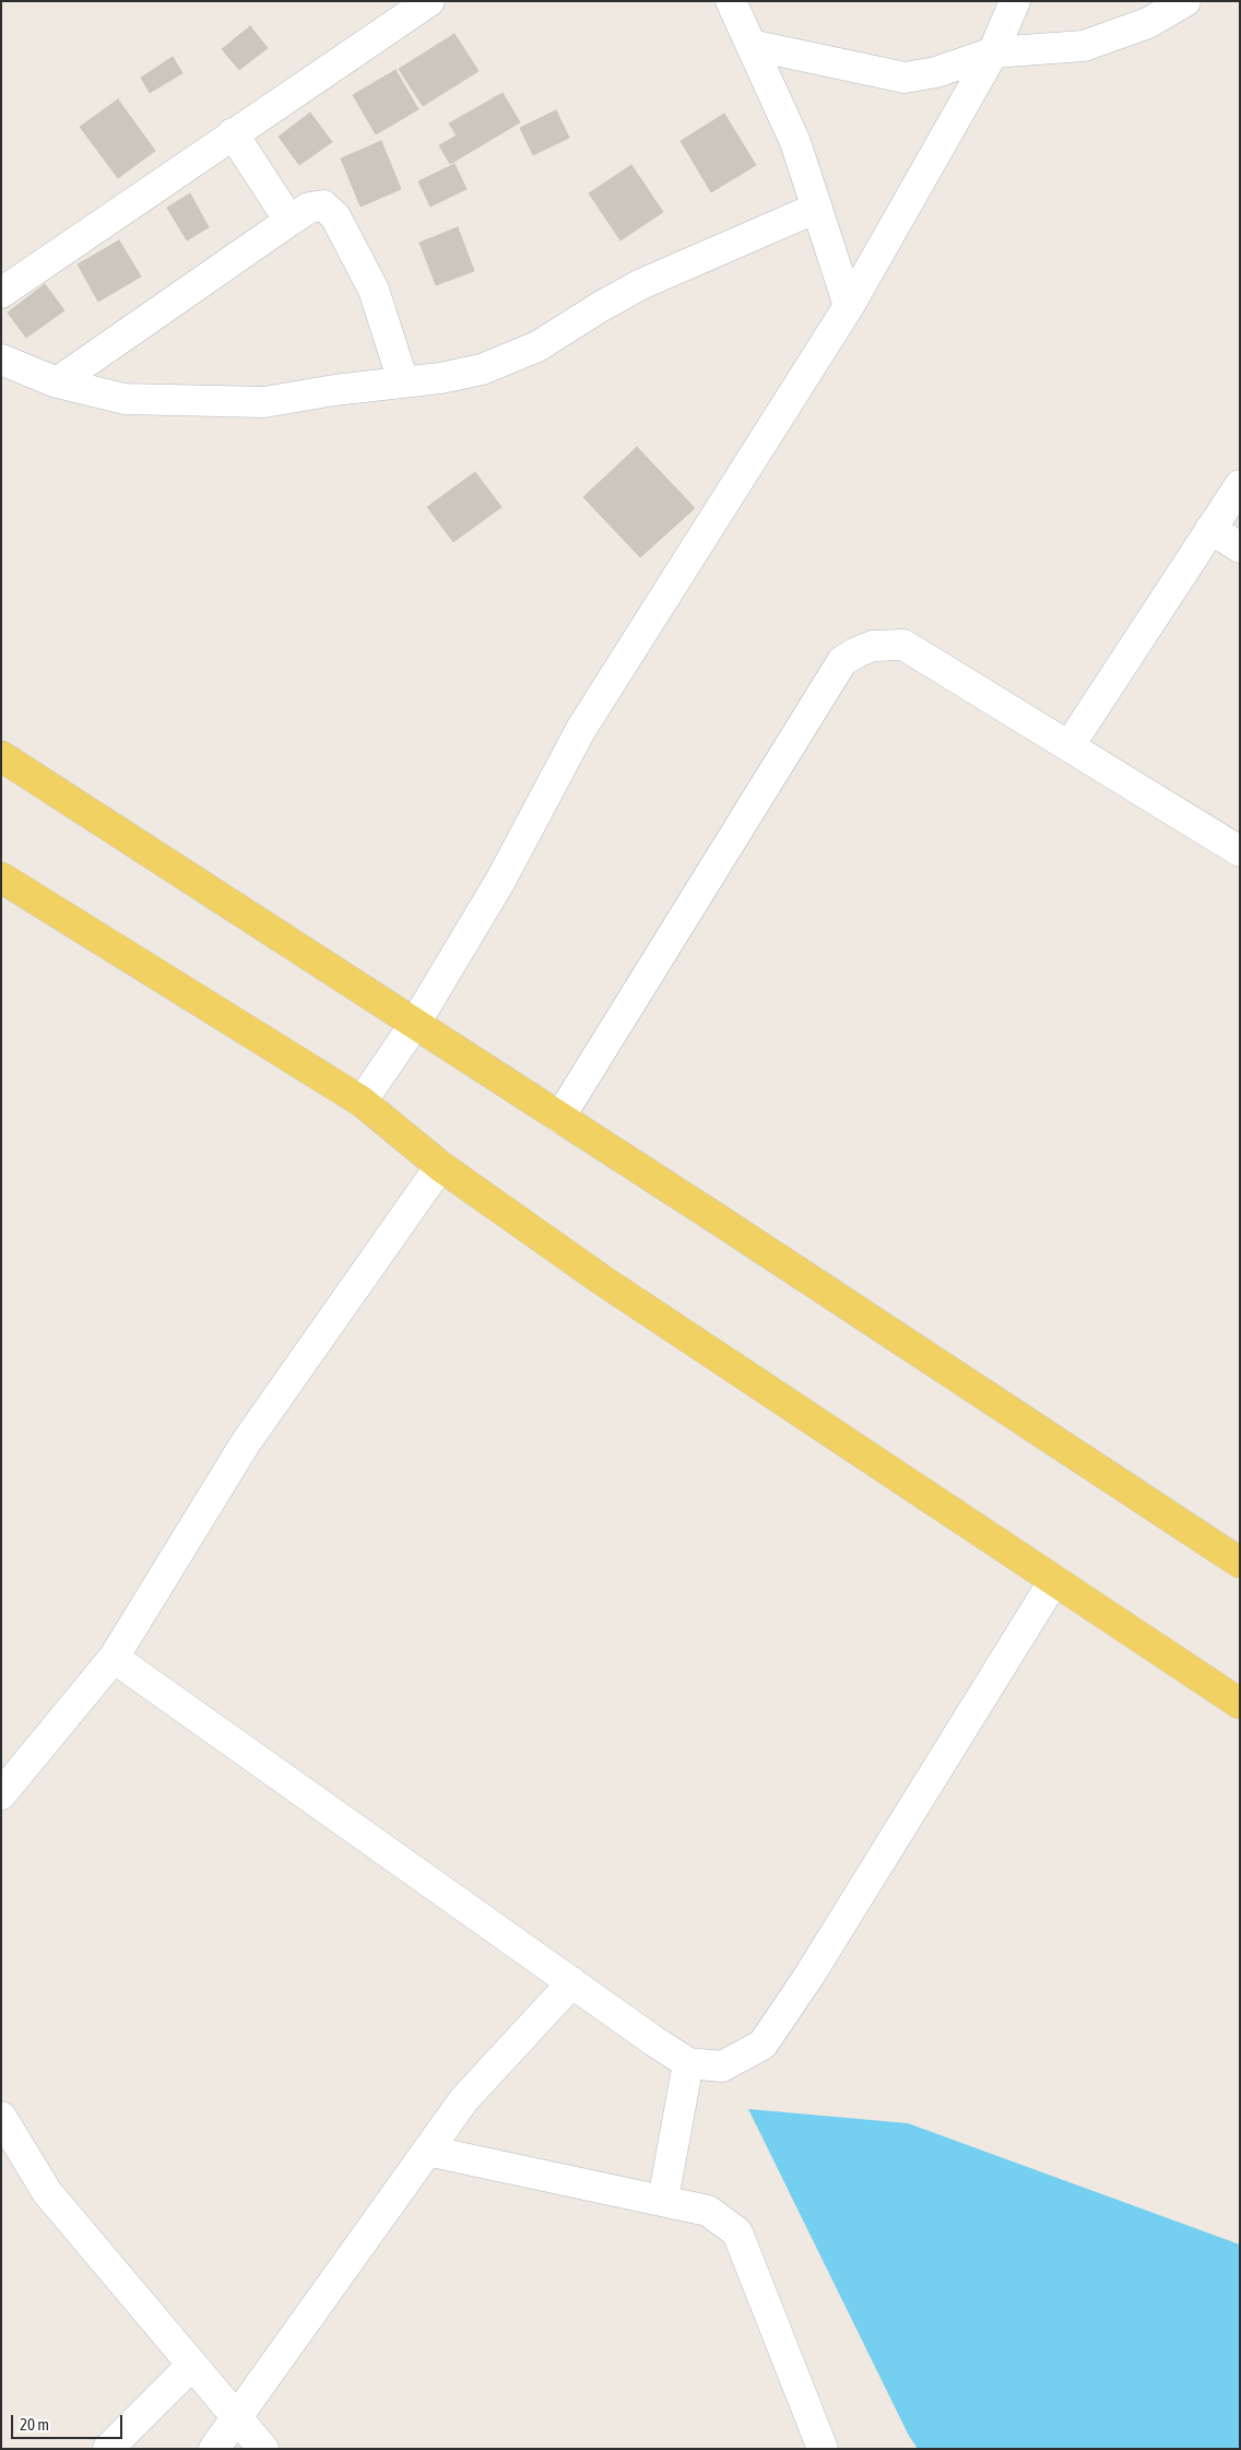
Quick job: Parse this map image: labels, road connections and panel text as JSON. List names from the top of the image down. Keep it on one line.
{"scale_bar":"20 m"}
